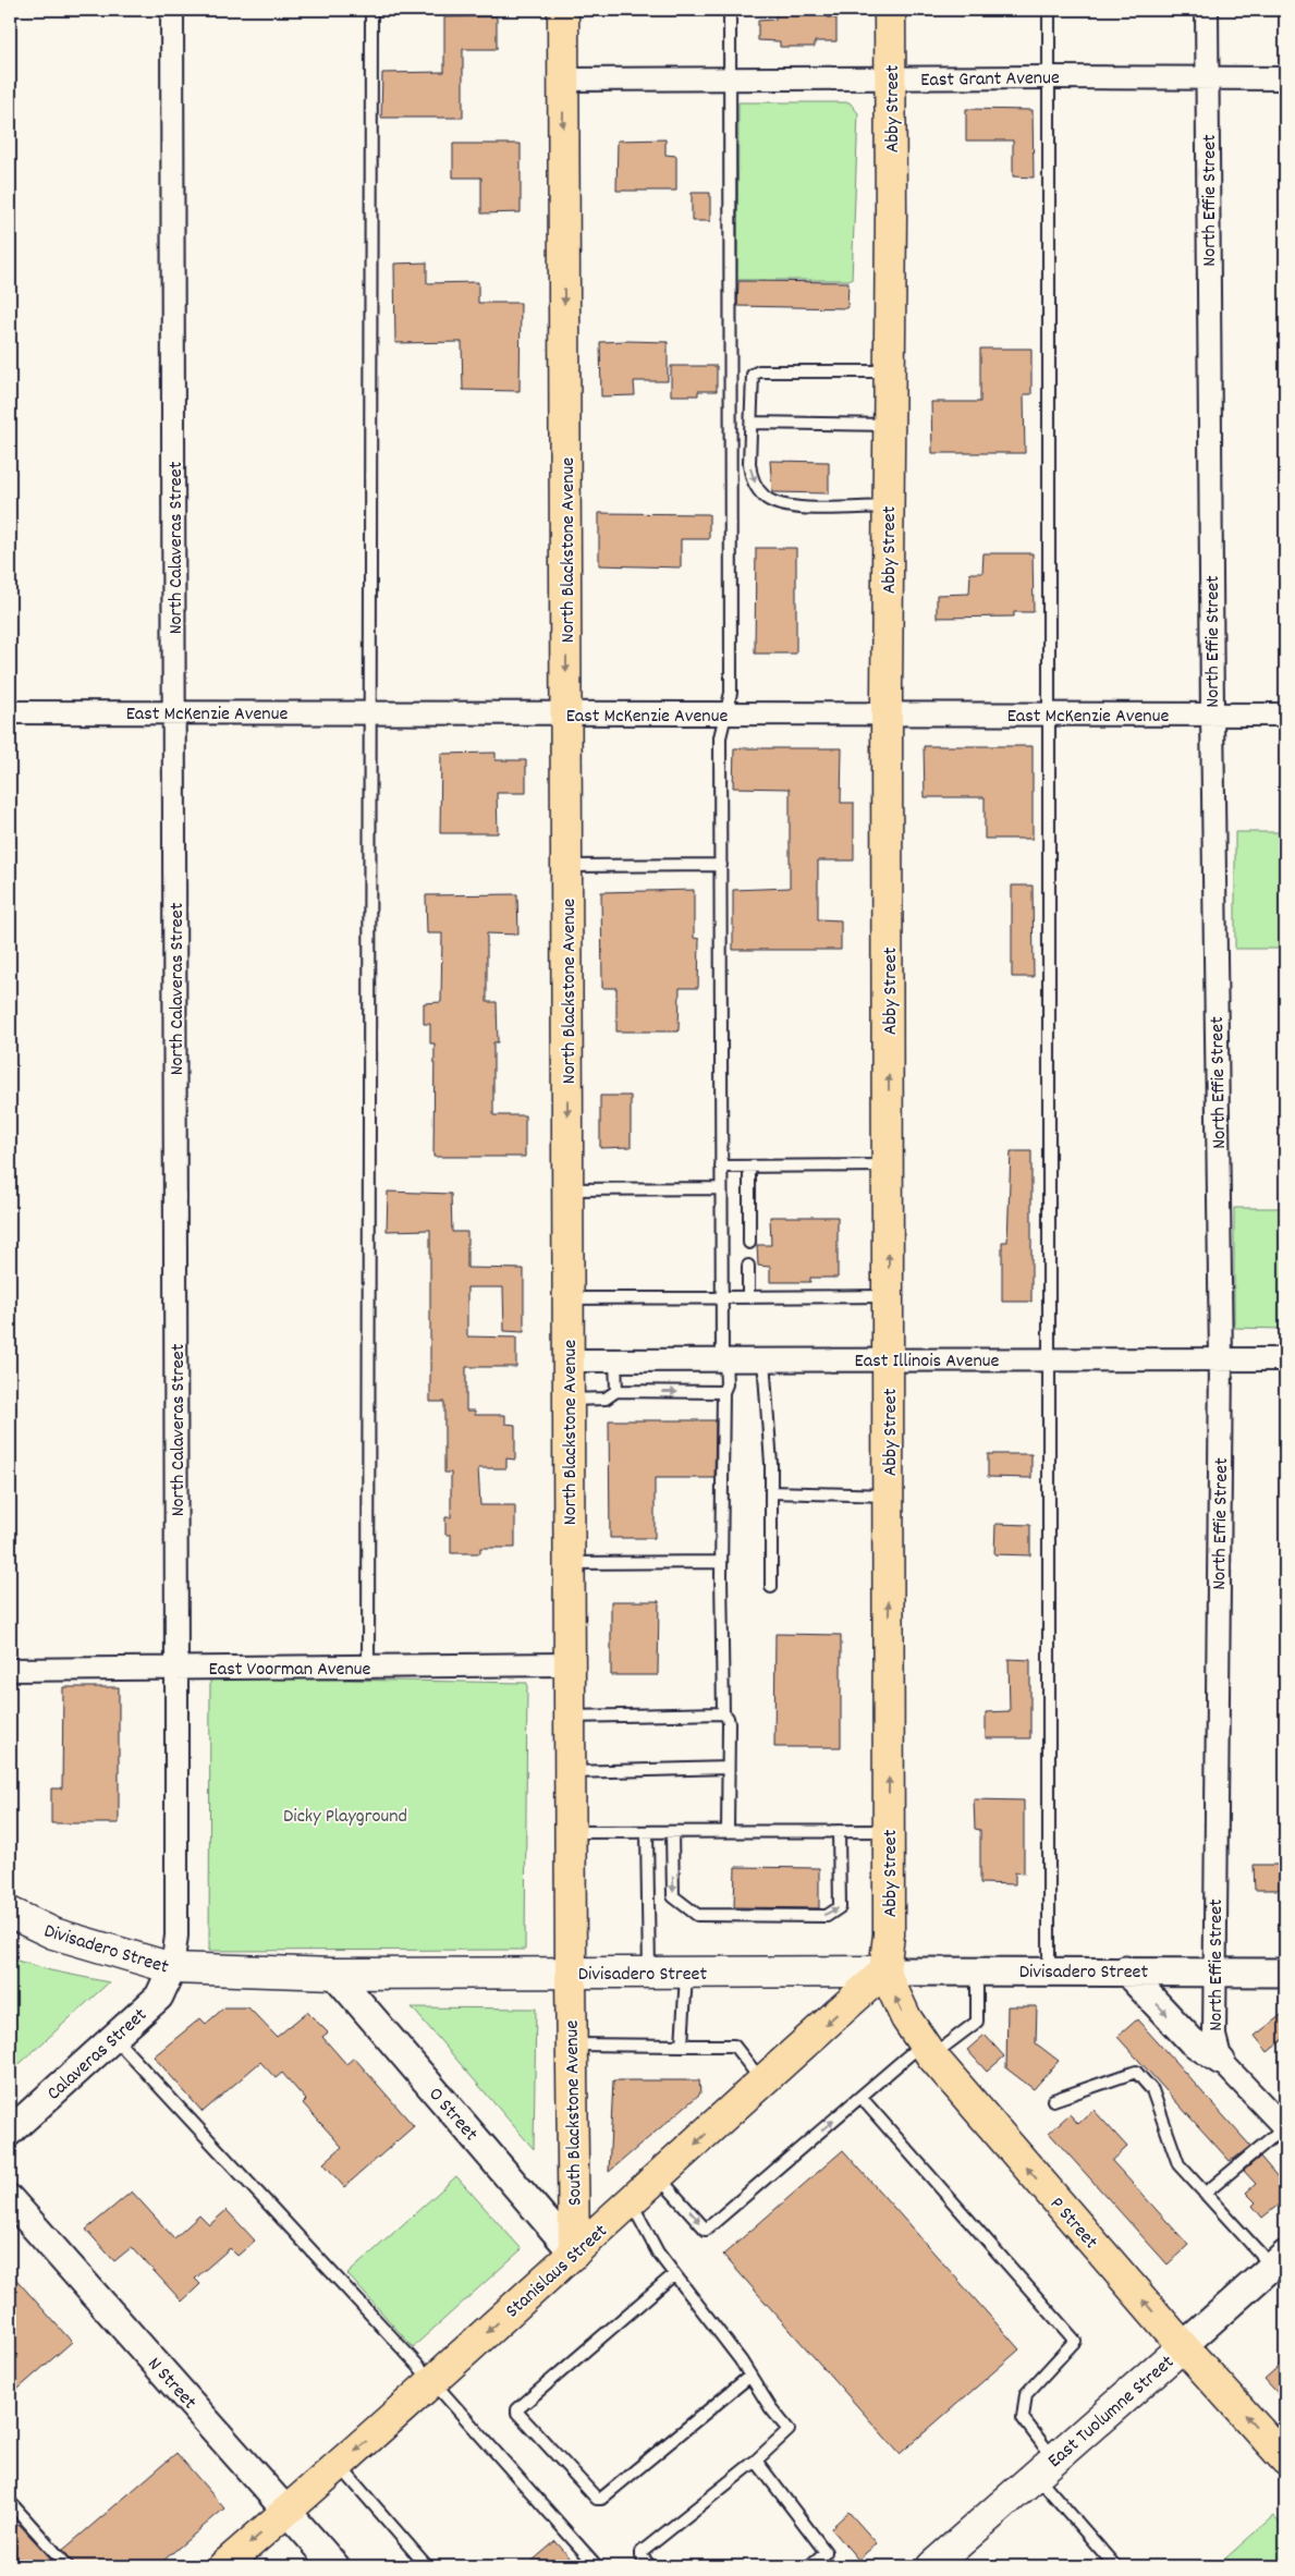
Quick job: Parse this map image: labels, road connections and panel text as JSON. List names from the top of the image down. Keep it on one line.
{"streets":{"main road":["Abby Street","North Blackstone Avenue","Divisadero Street","South Blackstone Avenue","P Street","Stanislaus Street","East Tuolumne Street"],"street":["East Grant Avenue","North Effie Street","North Calaveras Street","East McKenzie Avenue","East Illinois Avenue","East Voorman Avenue","Calaveras Street","O Street","N Street"]},"crossings":[["East Grant Avenue","Abby Street"],["East Grant Avenue","North Effie Street"],["East Grant Avenue","North Blackstone Avenue"],["Abby Street","East McKenzie Avenue"],["Abby Street","East Illinois Avenue"],["Abby Street","Divisadero Street"],["Abby Street","P Street"],["Abby Street","Stanislaus Street"],["North Effie Street","East McKenzie Avenue"],["North Effie Street","East Illinois Avenue"],["North Effie Street","Divisadero Street"],["North Calaveras Street","East McKenzie Avenue"],["North Calaveras Street","East Voorman Avenue"],["North Calaveras Street","Divisadero Street"],["North Calaveras Street","Calaveras Street"],["North Blackstone Avenue","East McKenzie Avenue"],["North Blackstone Avenue","East Illinois Avenue"],["North Blackstone Avenue","East Voorman Avenue"],["North Blackstone Avenue","Divisadero Street"],["North Blackstone Avenue","South Blackstone Avenue"],["Divisadero Street","Calaveras Street"],["Divisadero Street","O Street"],["Divisadero Street","South Blackstone Avenue"],["Divisadero Street","P Street"],["Divisadero Street","Stanislaus Street"],["O Street","South Blackstone Avenue"],["O Street","Stanislaus Street"],["South Blackstone Avenue","Stanislaus Street"],["P Street","Stanislaus Street"],["P Street","East Tuolumne Street"],["Stanislaus Street","N Street"]],"one_way":["Abby Street","North Blackstone Avenue","P Street","Stanislaus Street"],"parks":["Dicky Playground"]}
